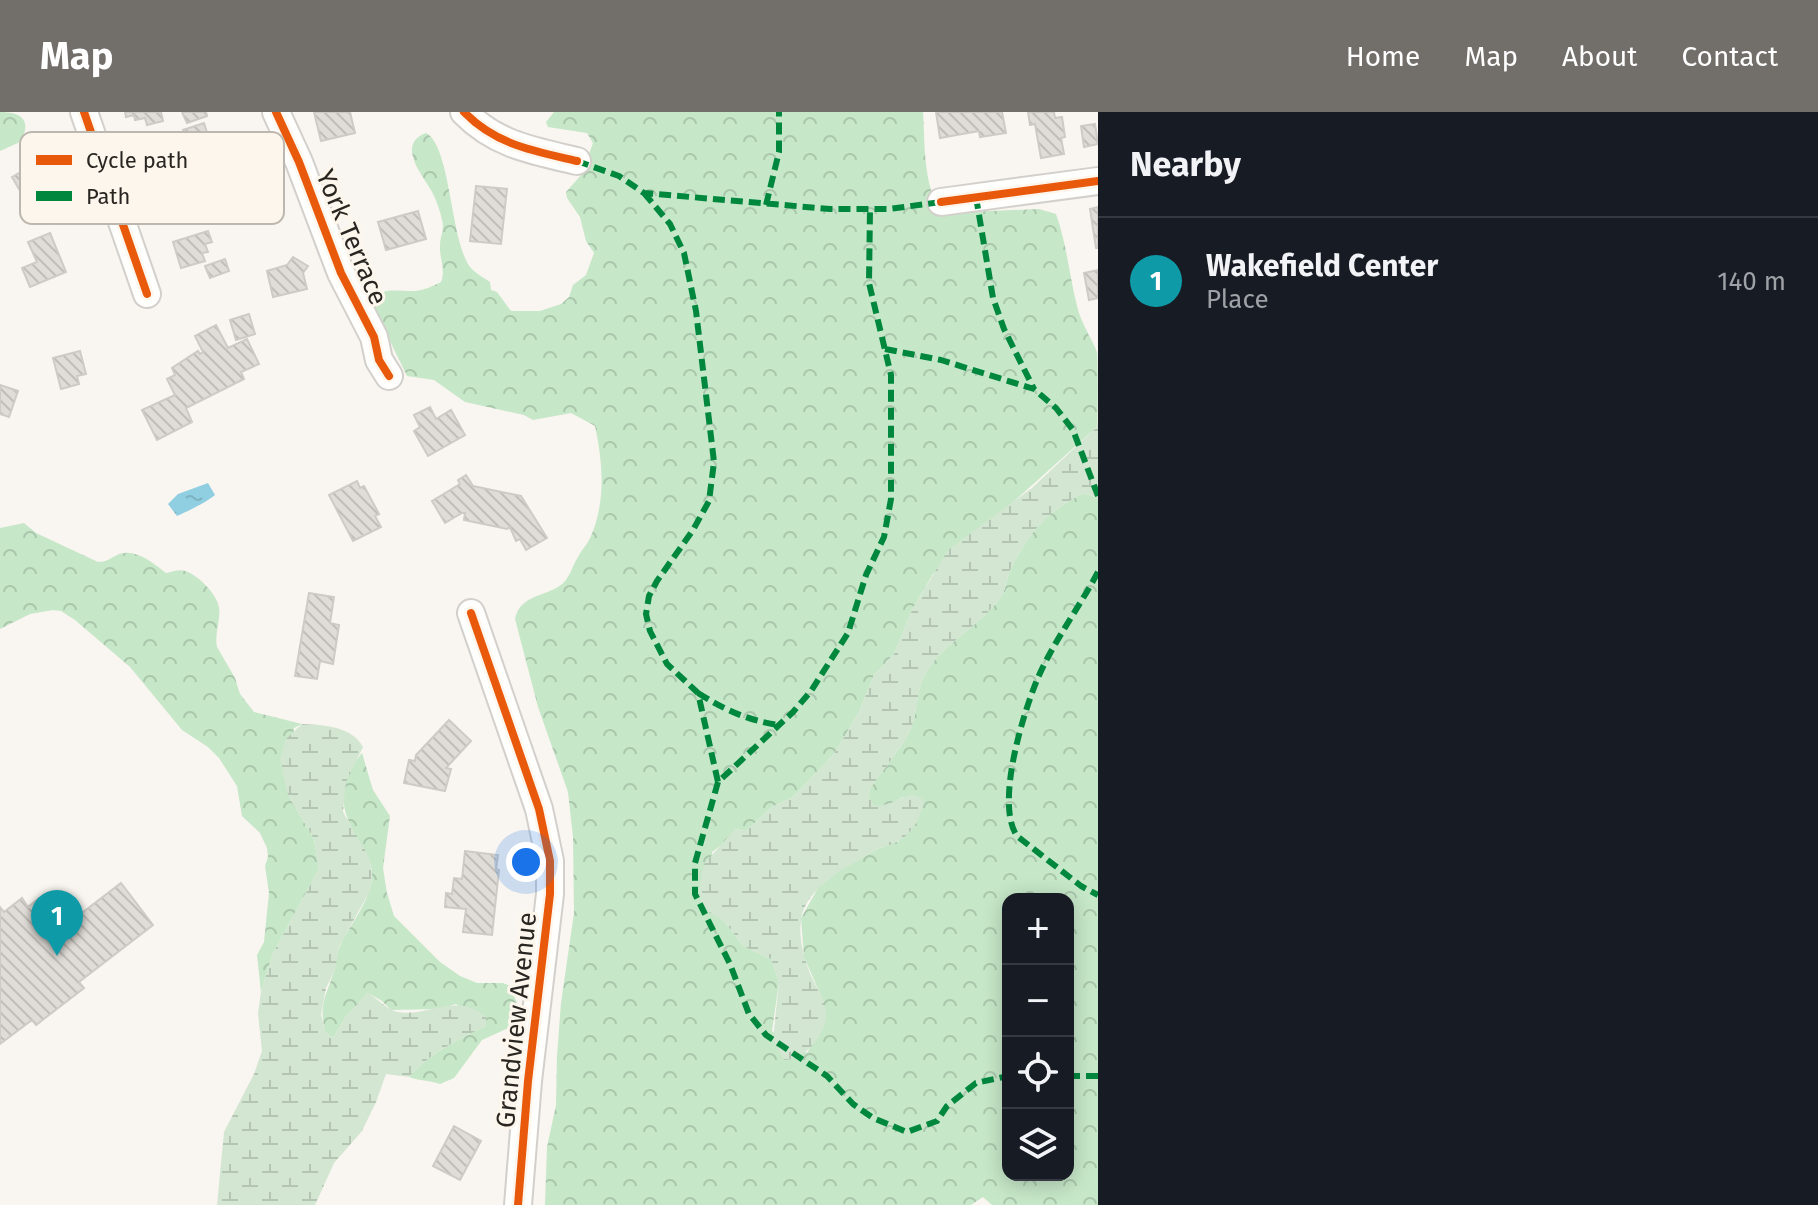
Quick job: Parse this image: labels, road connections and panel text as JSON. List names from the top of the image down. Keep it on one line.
{"streets":{"street":["York Terrace","Grandview Avenue"]},"legend":["Cycle path","Path"],"page":{"header":"Map","nav":["Home","Map","About","Contact"],"heading":"Nearby","list":[{"mark":"1","name":"Wakefield Center","note":"Place","value":"140 m"}],"pins":"1","map_buttons":["+","−"]}}
